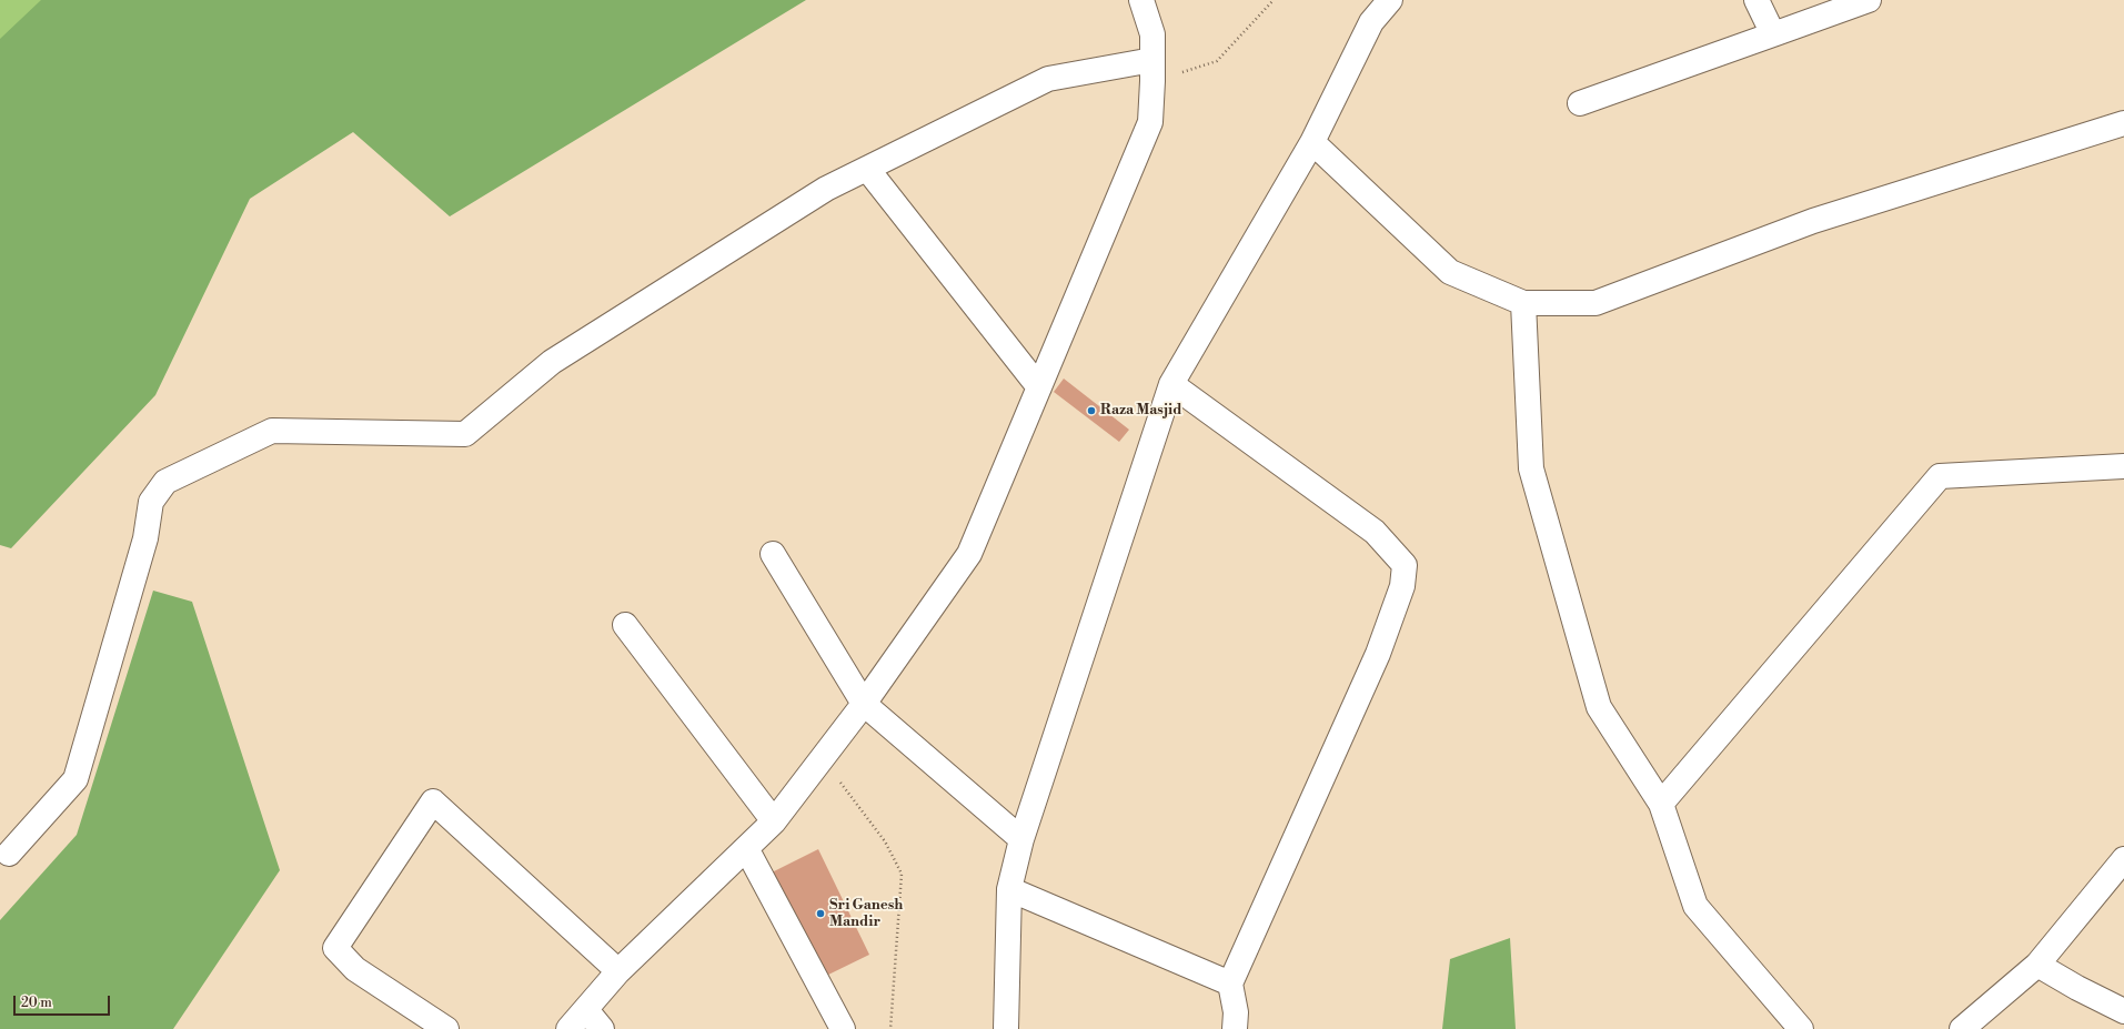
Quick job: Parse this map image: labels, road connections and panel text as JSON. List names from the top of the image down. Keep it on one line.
{"places":["Raza Masjid","Sri Ganesh Mandir"],"scale_bar":"20 m"}
